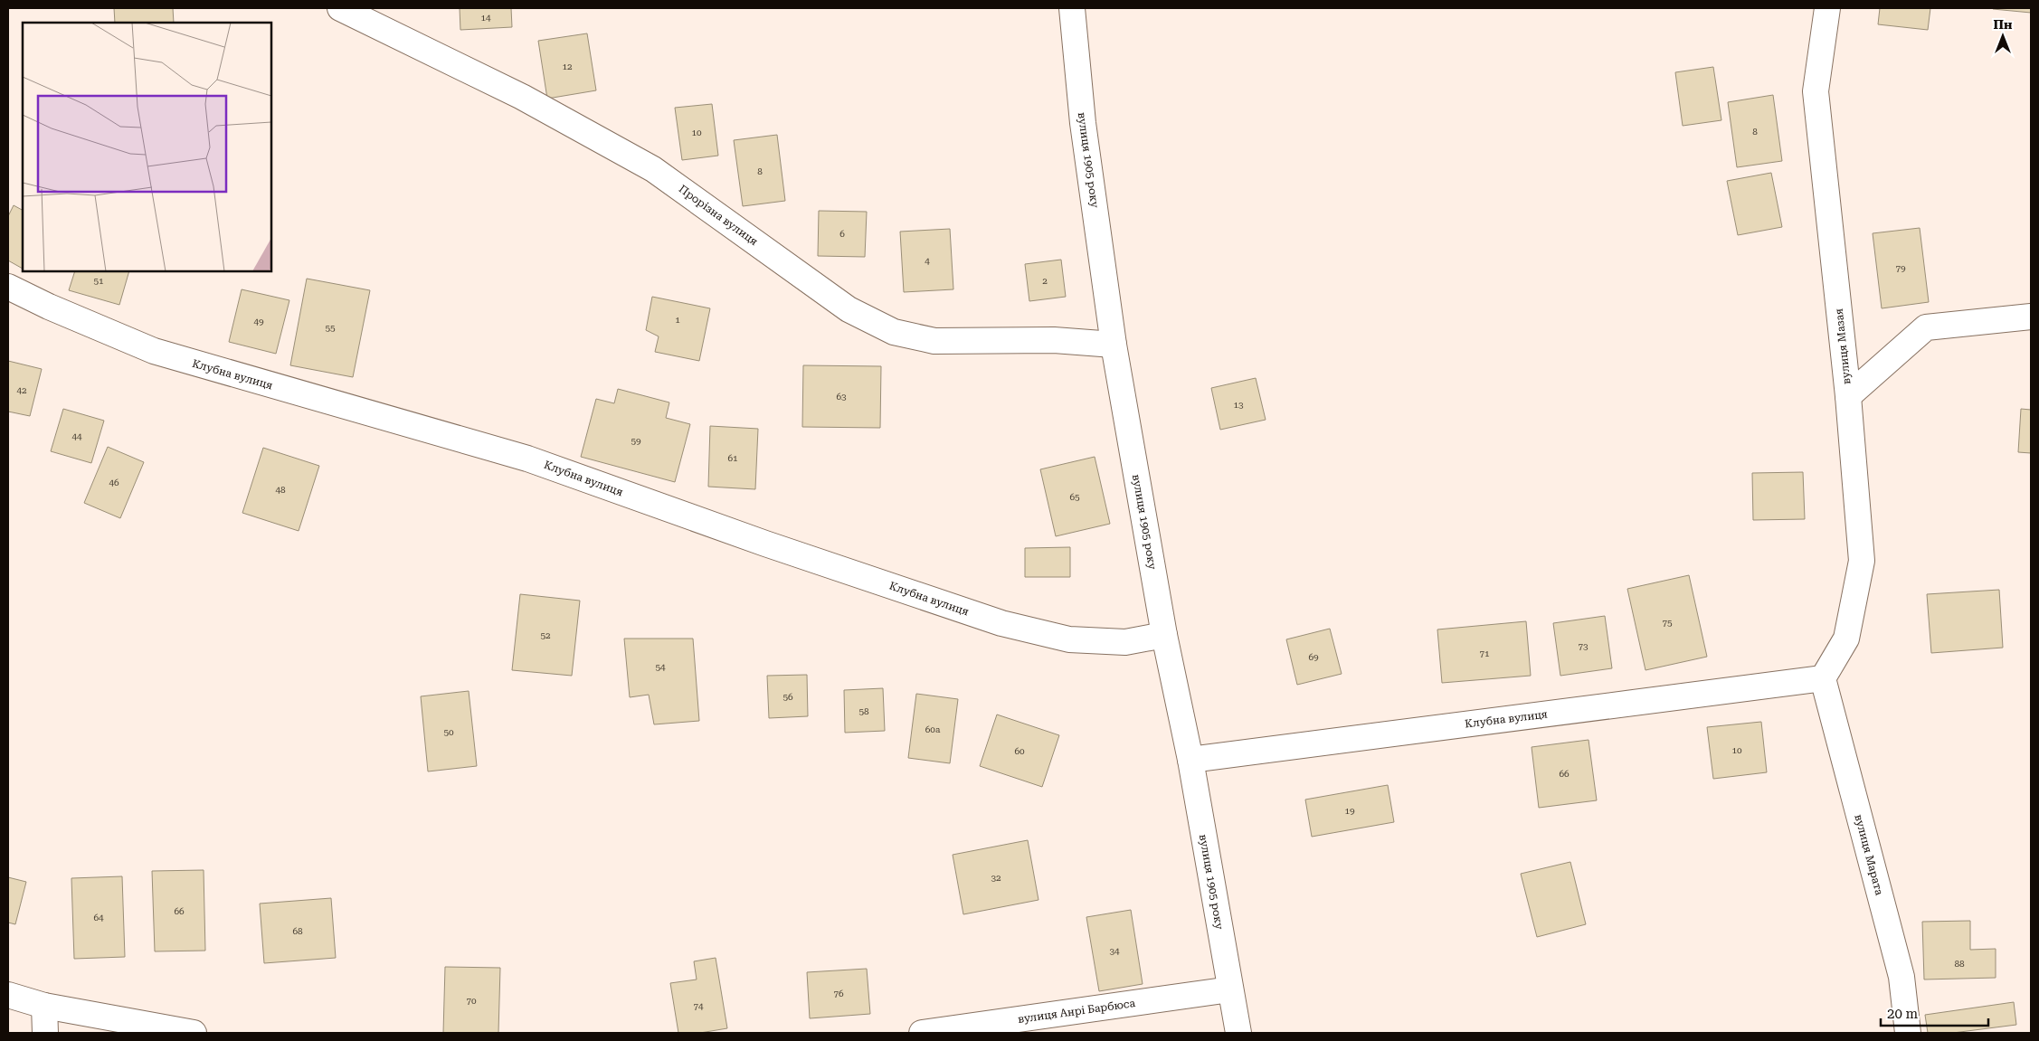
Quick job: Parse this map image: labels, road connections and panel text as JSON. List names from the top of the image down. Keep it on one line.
{"streets":{"street":["вулиця 1905 року","Прорізна вулиця","вулиця Мазая","Клубна вулиця","вулиця Марата","вулиця Анрі Барбюса"]},"crossings":[["вулиця 1905 року","Прорізна вулиця"],["вулиця 1905 року","Клубна вулиця"],["вулиця 1905 року","вулиця Анрі Барбюса"],["вулиця Мазая","Клубна вулиця"],["вулиця Мазая","вулиця Марата"],["Клубна вулиця","вулиця Марата"]],"house_numbers":["14","12","8","10","8","6","4","79","51","2","1","49","55","42","63","13","44","59","61","46","48","65","75","52","73","71","69","54","56","58","60а","50","10","60","66","19","32","66","64","68","34","88","76","70","74"],"scale_bar":"20 m","north":"top"}
